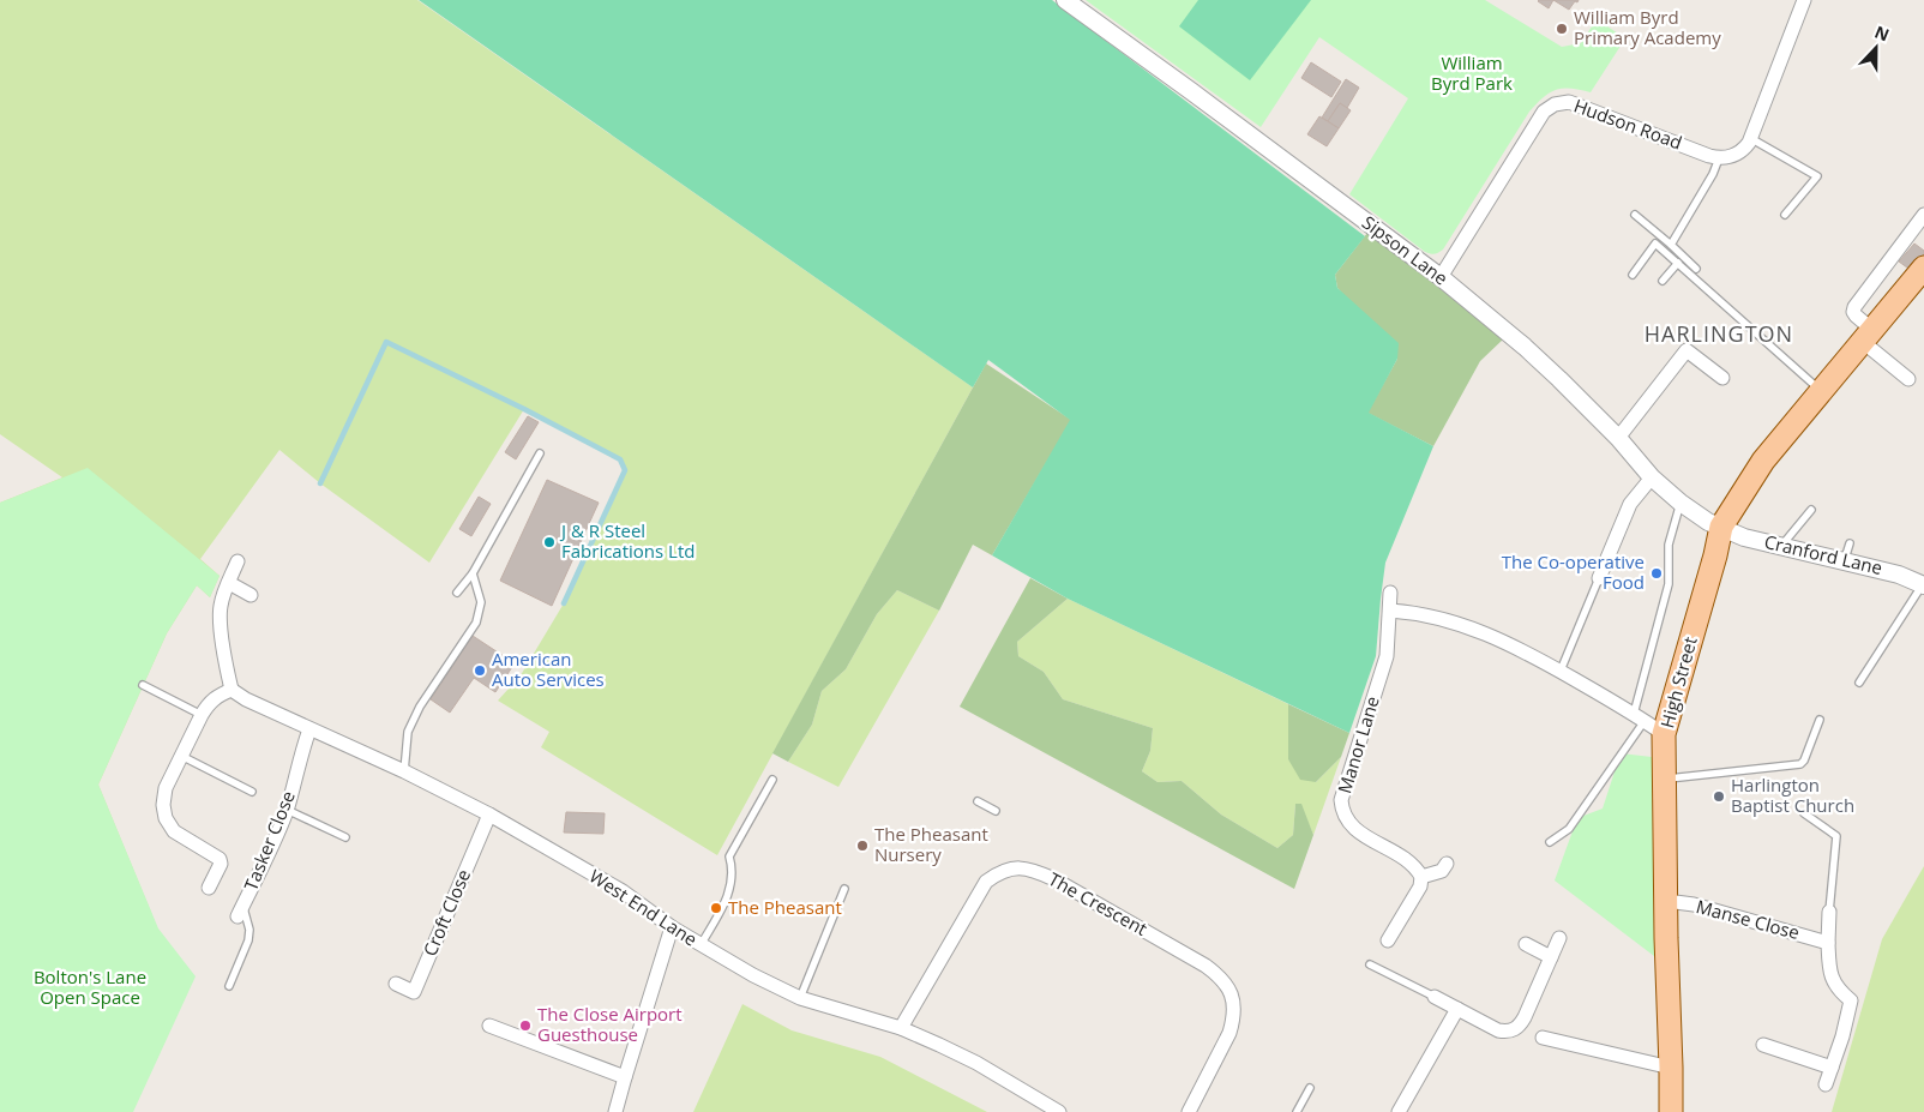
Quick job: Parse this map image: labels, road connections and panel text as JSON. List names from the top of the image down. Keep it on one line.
{"streets":{"main road":["High Street"],"street":["Hudson Road","Sipson Lane","Cranford Lane","Manor Lane","Tasker Close","The Crescent","West End Lane","Croft Close","Manse Close"]},"crossings":[["Hudson Road","Sipson Lane"],["Sipson Lane","Cranford Lane"],["Sipson Lane","High Street"],["Cranford Lane","High Street"],["High Street","Manse Close"],["Tasker Close","West End Lane"],["The Crescent","West End Lane"],["West End Lane","Croft Close"]],"districts":["HARLINGTON"],"parks":["William Byrd Park","Bolton's Lane Open Space"],"places":["William Byrd Primary Academy","J & R Steel Fabrications Ltd","The Co-operative Food","American Auto Services","Harlington Baptist Church","The Pheasant Nursery","The Pheasant","The Close Airport Guesthouse"],"north":"top"}
